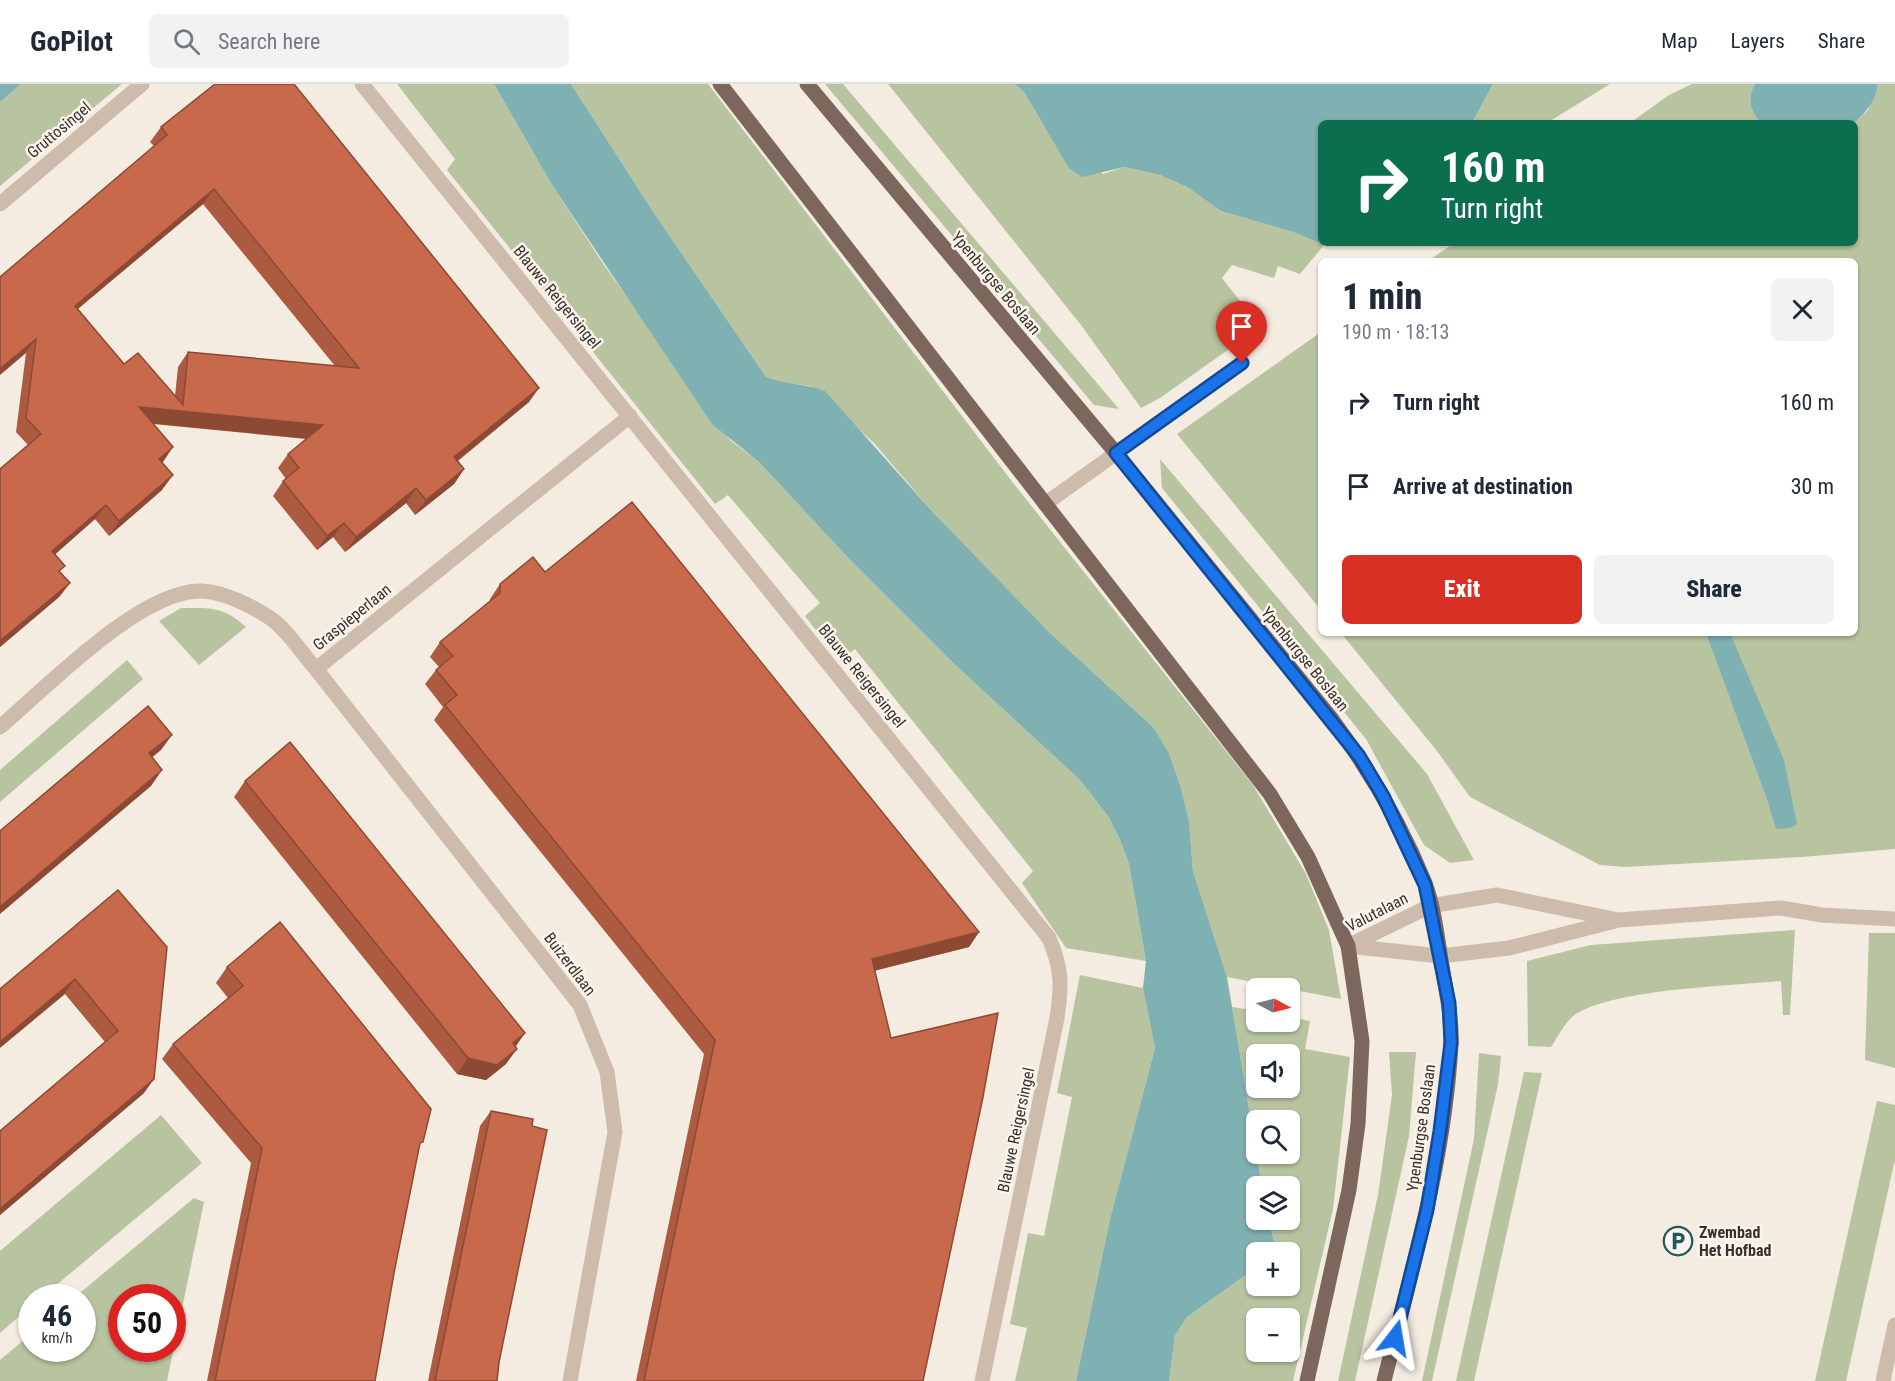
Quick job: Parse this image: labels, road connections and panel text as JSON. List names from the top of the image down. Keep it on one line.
{"streets":{"main road":["Ypenburgse Boslaan"],"street":["Gruttosingel","Blauwe Reigersingel","Graspieperlaan","Valutalaan","Buizerdlaan"]},"crossings":[["Ypenburgse Boslaan","Valutalaan"],["Blauwe Reigersingel","Graspieperlaan"],["Graspieperlaan","Buizerdlaan"]],"places":{"parking":["Zwembad Het Hofbad"]},"north":"right","page":{"header":"GoPilot","search":"Search here","nav":["Map","Layers","Share"],"turn":["160 m","Turn right"],"heading":["1 min","190 m · 18:13"],"list":[{"name":"Turn right","value":"160 m"},{"name":"Arrive at destination","value":"30 m"}],"buttons":["Exit","Share"],"map_buttons":["+","−"],"speed":"46 km/h","limit":"50"}}
